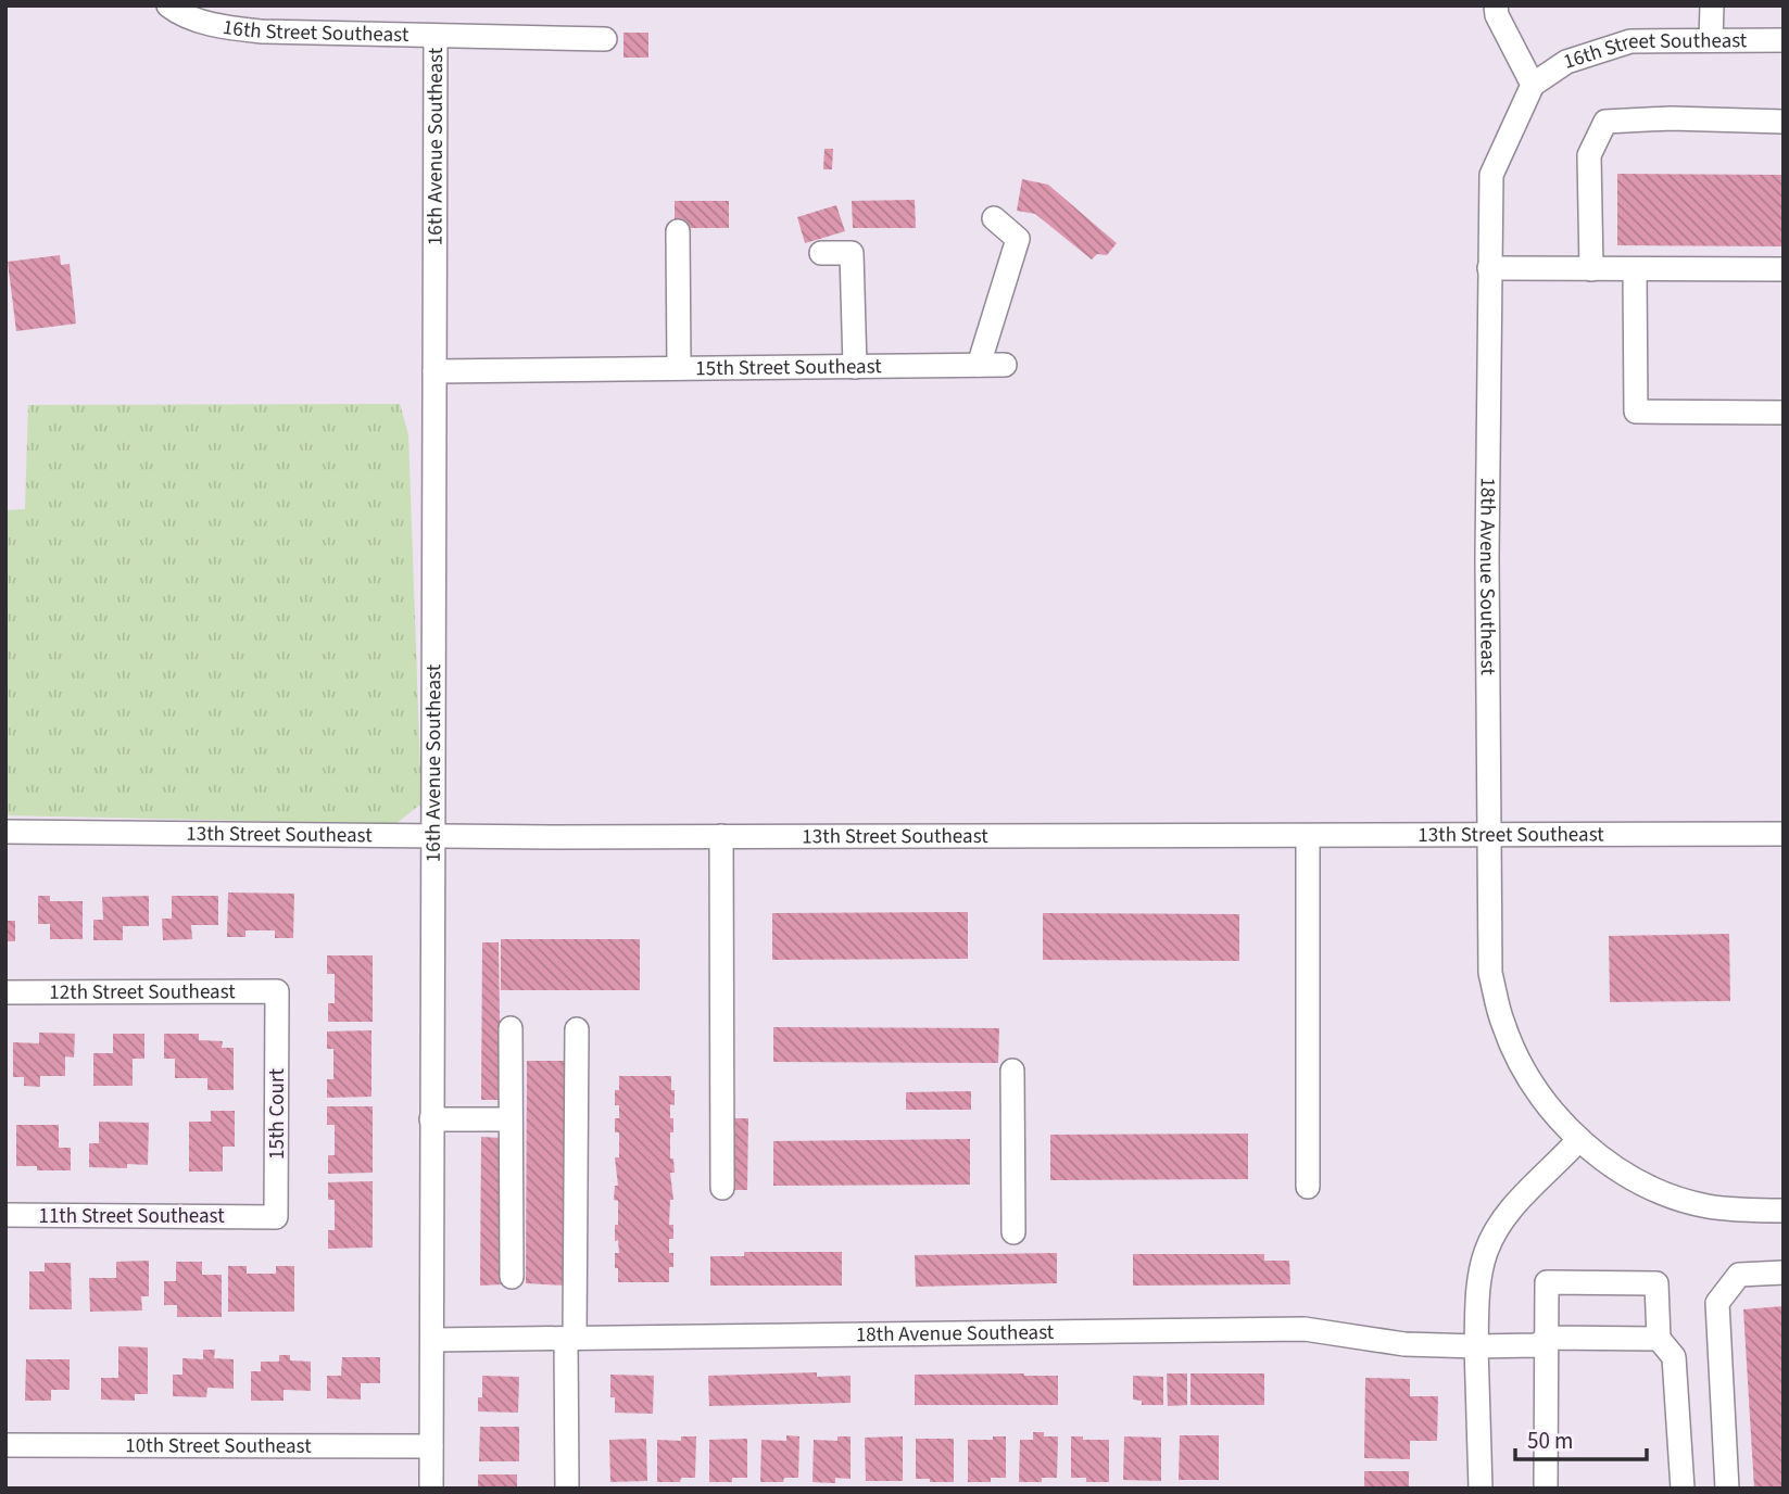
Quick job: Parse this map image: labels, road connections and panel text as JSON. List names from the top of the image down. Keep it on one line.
{"streets":{"street":["16th Street Southeast","16th Avenue Southeast","15th Street Southeast","18th Avenue Southeast","13th Street Southeast","12th Street Southeast","15th Court","11th Street Southeast","10th Street Southeast"]},"crossings":[["16th Street Southeast","16th Avenue Southeast"],["16th Street Southeast","18th Avenue Southeast"],["16th Avenue Southeast","15th Street Southeast"],["16th Avenue Southeast","18th Avenue Southeast"],["16th Avenue Southeast","13th Street Southeast"],["16th Avenue Southeast","10th Street Southeast"],["18th Avenue Southeast","13th Street Southeast"],["12th Street Southeast","15th Court"],["15th Court","11th Street Southeast"]],"scale_bar":"50 m"}
